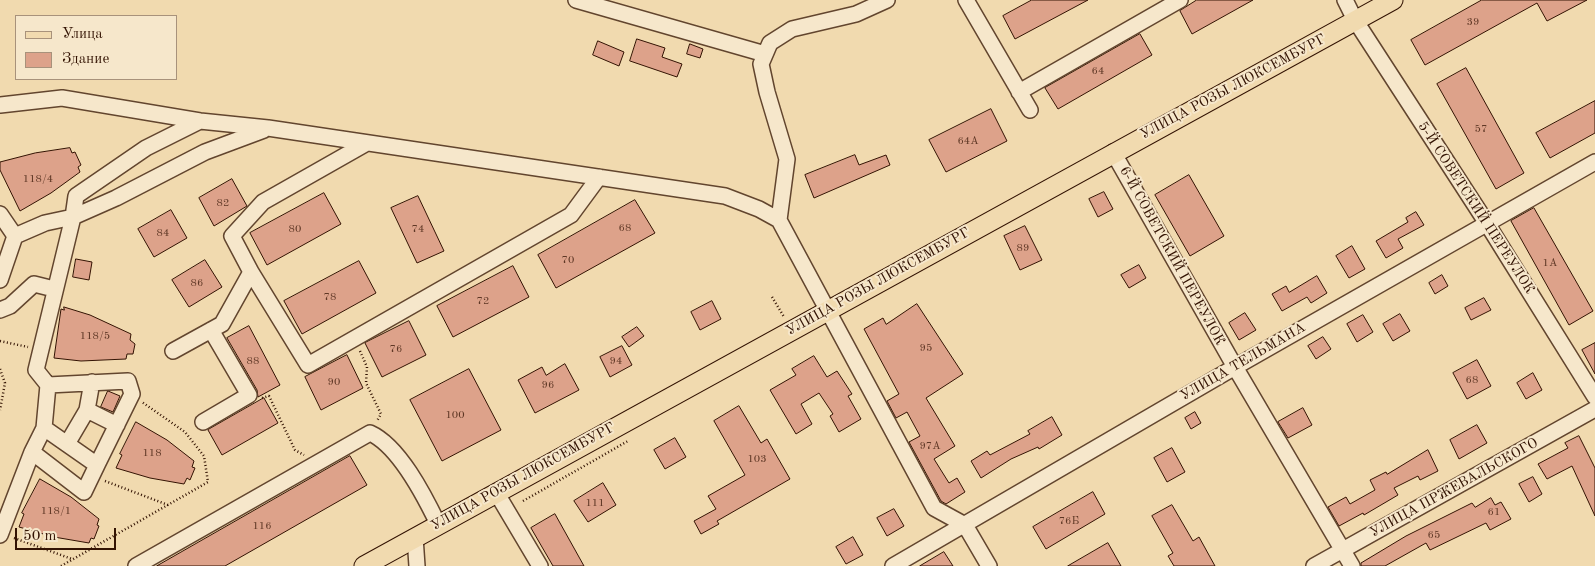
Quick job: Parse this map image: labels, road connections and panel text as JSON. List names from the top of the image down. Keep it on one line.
{"streets":{"main road":["УЛИЦА РОЗЫ ЛЮКСЕМБУРГ"],"street":["5-Й СОВЕТСКИЙ ПЕРЕУЛОК","6-Й СОВЕТСКИЙ ПЕРЕУЛОК","УЛИЦА ТЕЛЬМАНА","УЛИЦА ПРЖЕВАЛЬСКОГО"]},"crossings":[["УЛИЦА РОЗЫ ЛЮКСЕМБУРГ","5-Й СОВЕТСКИЙ ПЕРЕУЛОК"],["УЛИЦА РОЗЫ ЛЮКСЕМБУРГ","6-Й СОВЕТСКИЙ ПЕРЕУЛОК"],["5-Й СОВЕТСКИЙ ПЕРЕУЛОК","УЛИЦА ТЕЛЬМАНА"],["6-Й СОВЕТСКИЙ ПЕРЕУЛОК","УЛИЦА ТЕЛЬМАНА"],["6-Й СОВЕТСКИЙ ПЕРЕУЛОК","УЛИЦА ПРЖЕВАЛЬСКОГО"]],"house_numbers":["39","64","57","64А","118/4","82","68","80","74","84","89","70","1А","86","78","72","118/5","95","76","88","94","68","90","96","100","97А","118","103","111","118/1","61","76Б","116","65"],"legend":["Улица","Здание"],"scale_bar":"50 m"}
